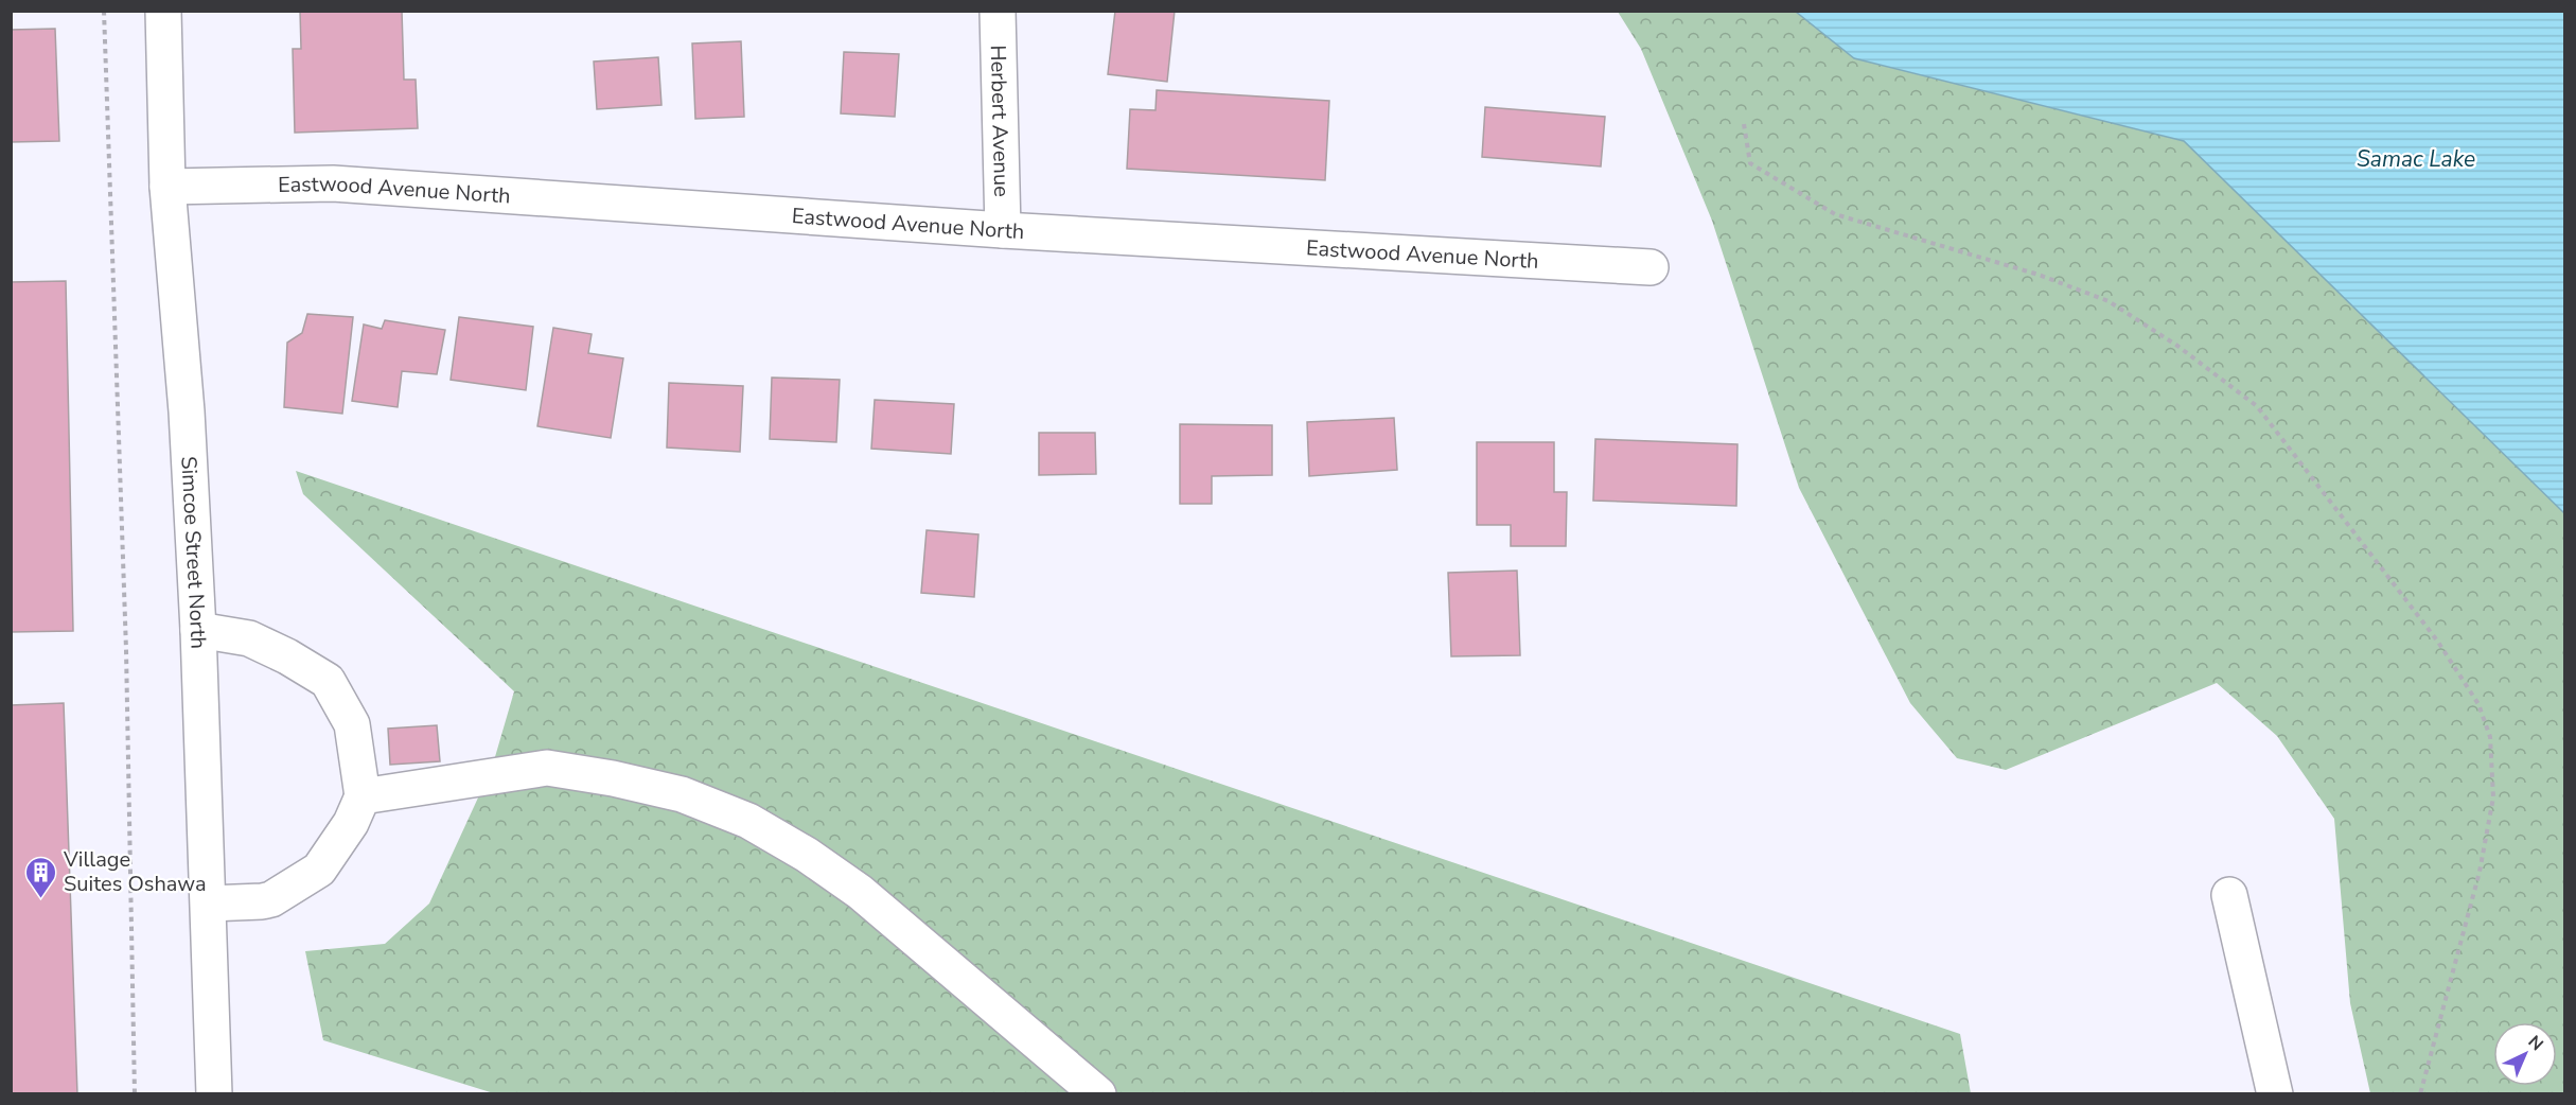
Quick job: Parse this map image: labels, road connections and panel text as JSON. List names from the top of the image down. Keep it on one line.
{"streets":{"street":["Herbert Avenue","Eastwood Avenue North","Simcoe Street North"]},"crossings":[["Herbert Avenue","Eastwood Avenue North"],["Eastwood Avenue North","Simcoe Street North"]],"water":["Samac Lake"],"places":{"building":["Village Suites Oshawa"]},"north":"top right"}
